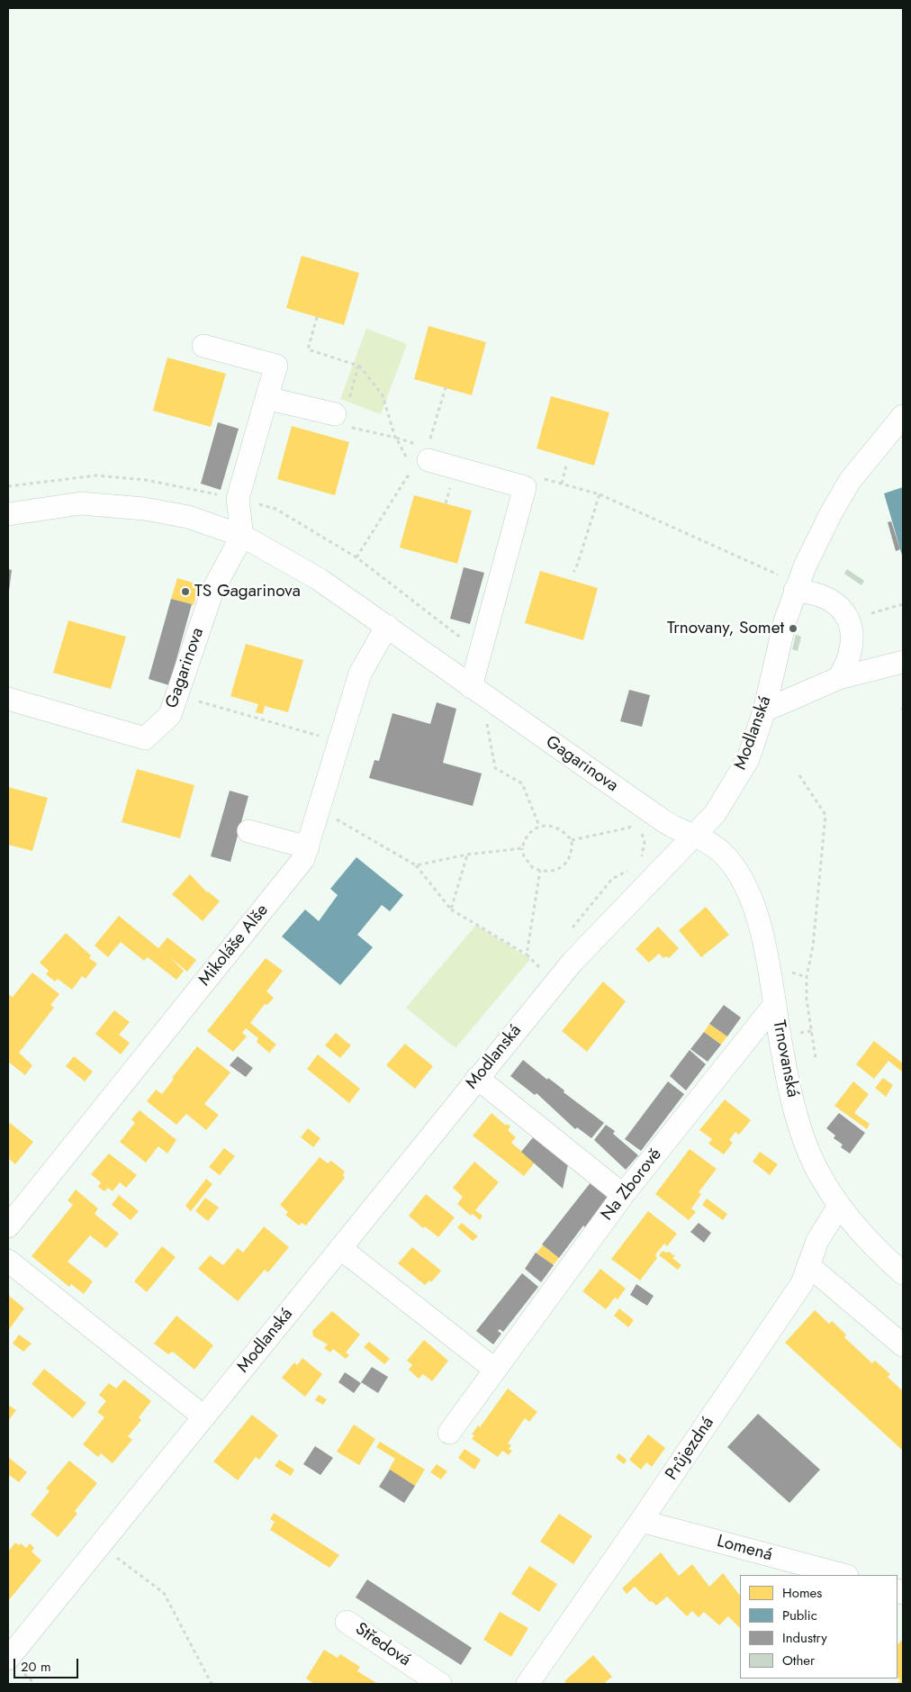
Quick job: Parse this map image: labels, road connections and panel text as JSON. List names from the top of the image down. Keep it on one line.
{"streets":{"street":["Gagarinova","Modlanská","Mikoláše Alše","Trnovanská","Na Zborově","Průjezdná","Lomená","Středová"]},"crossings":[["Gagarinova","Modlanská"],["Gagarinova","Mikoláše Alše"],["Gagarinova","Trnovanská"],["Modlanská","Trnovanská"],["Trnovanská","Na Zborově"],["Trnovanská","Průjezdná"],["Průjezdná","Lomená"]],"places":["TS Gagarinova","Trnovany, Somet"],"legend":["Homes","Public","Industry","Other"],"scale_bar":"20 m"}
